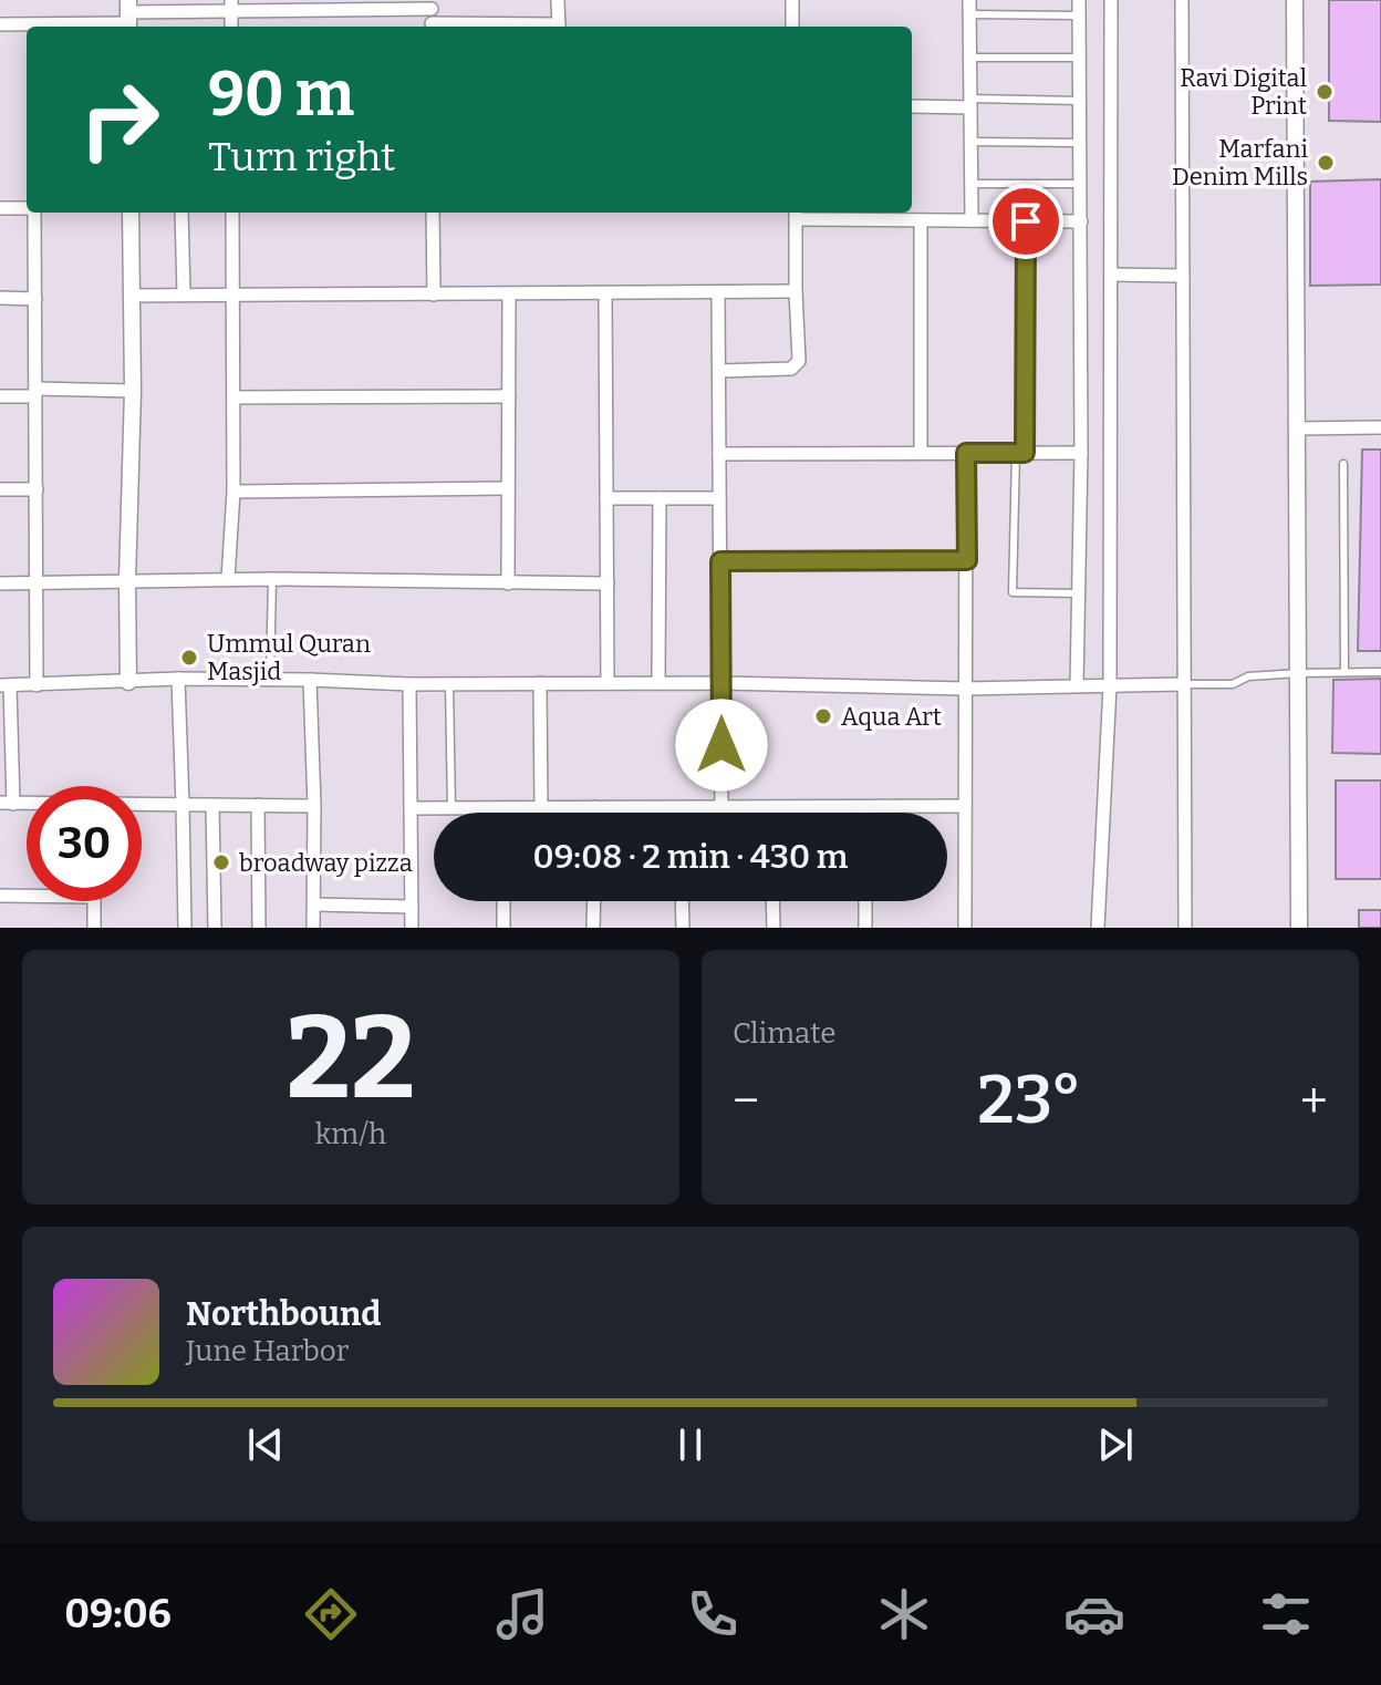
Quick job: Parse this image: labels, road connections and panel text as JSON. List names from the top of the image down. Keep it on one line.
{"places":["Ravi Digital Print","Marfani Denim Mills","Ummul Quran Masjid","Aqua Art","broadway pizza"],"page":{"turn":["90 m","Turn right"],"limit":"30","trip":"09:08 · 2 min · 430 m","tile":[["22","km/h"],"Climate"],"heat":["−","23°","+"],"song":["Northbound","June Harbor"],"tabs":"09:06"}}
